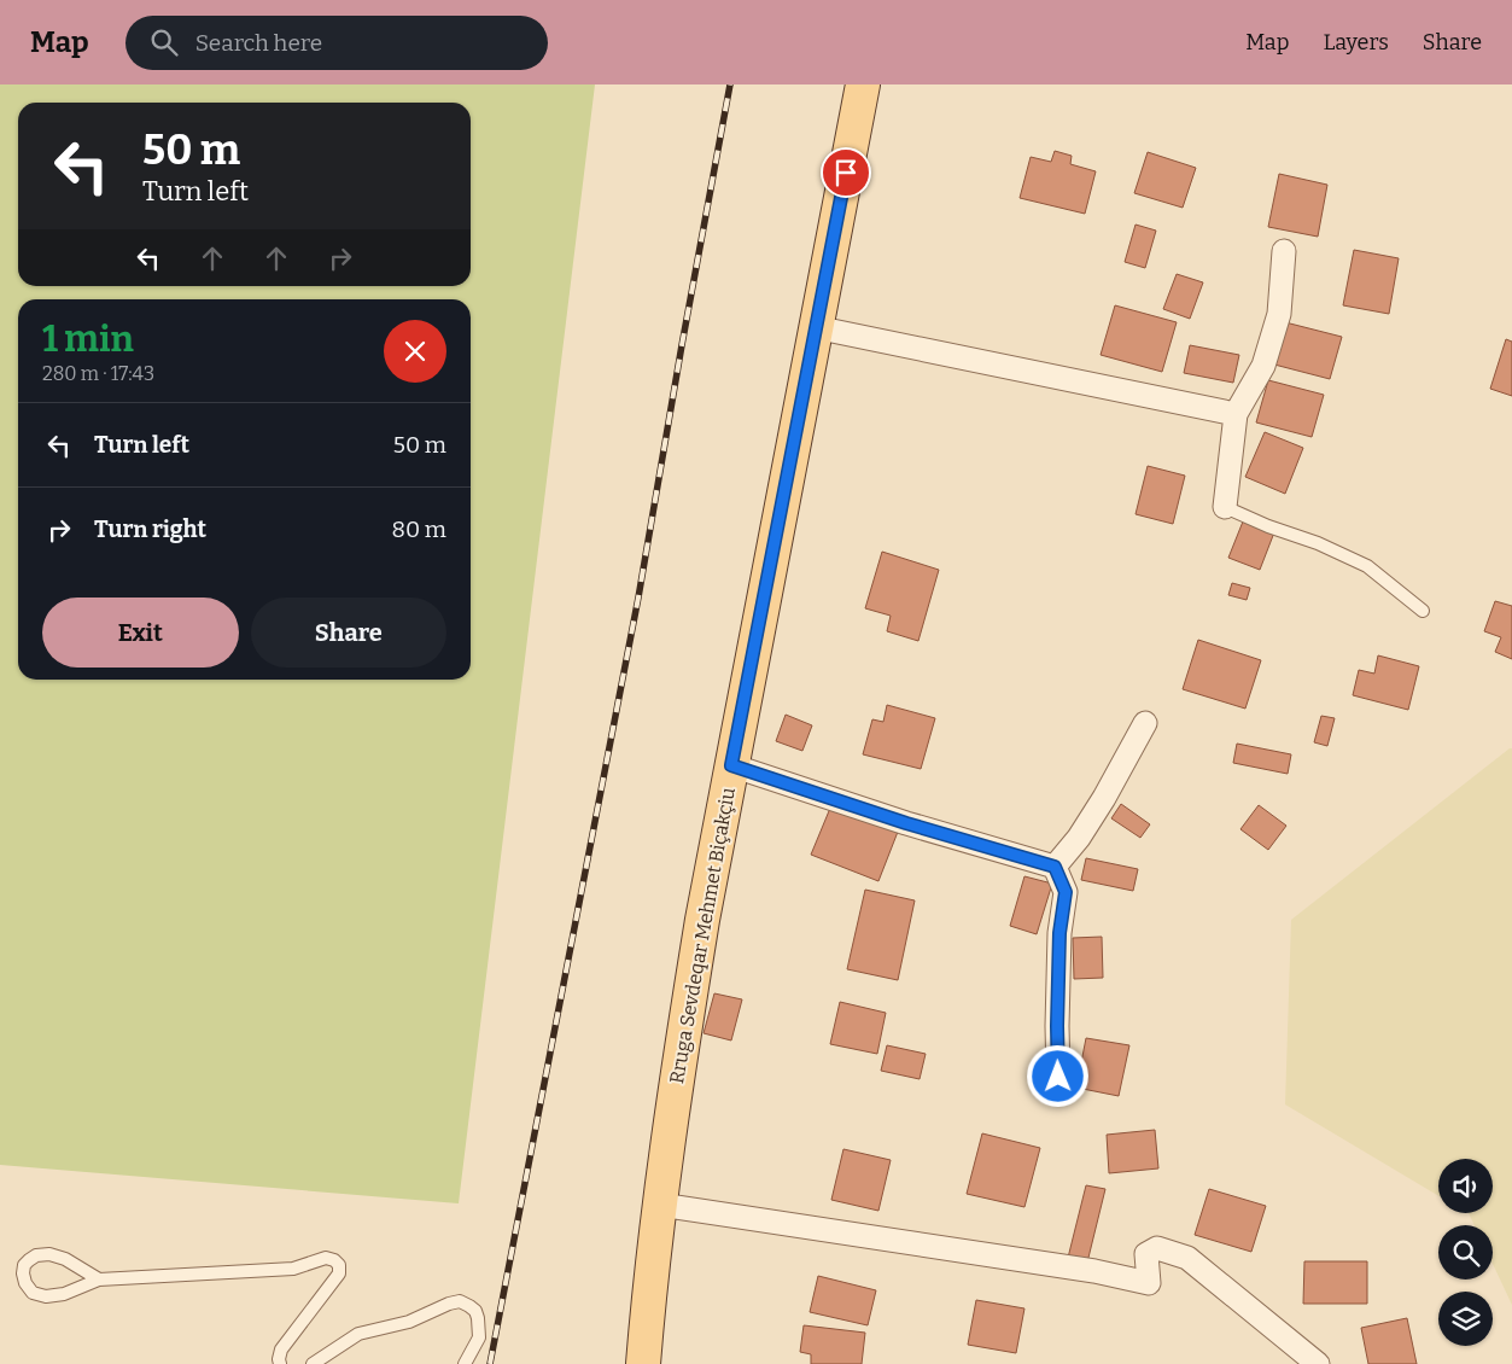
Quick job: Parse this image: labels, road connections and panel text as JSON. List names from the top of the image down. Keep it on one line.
{"streets":{"main road":["Rruga Sevdeqar Mehmet Biçakçiu"]},"page":{"header":"Map","search":"Search here","nav":["Map","Layers","Share"],"turn":["50 m","Turn left"],"heading":["1 min","280 m · 17:43"],"list":[{"name":"Turn left","value":"50 m"},{"name":"Turn right","value":"80 m"}],"buttons":["Exit","Share"]}}
